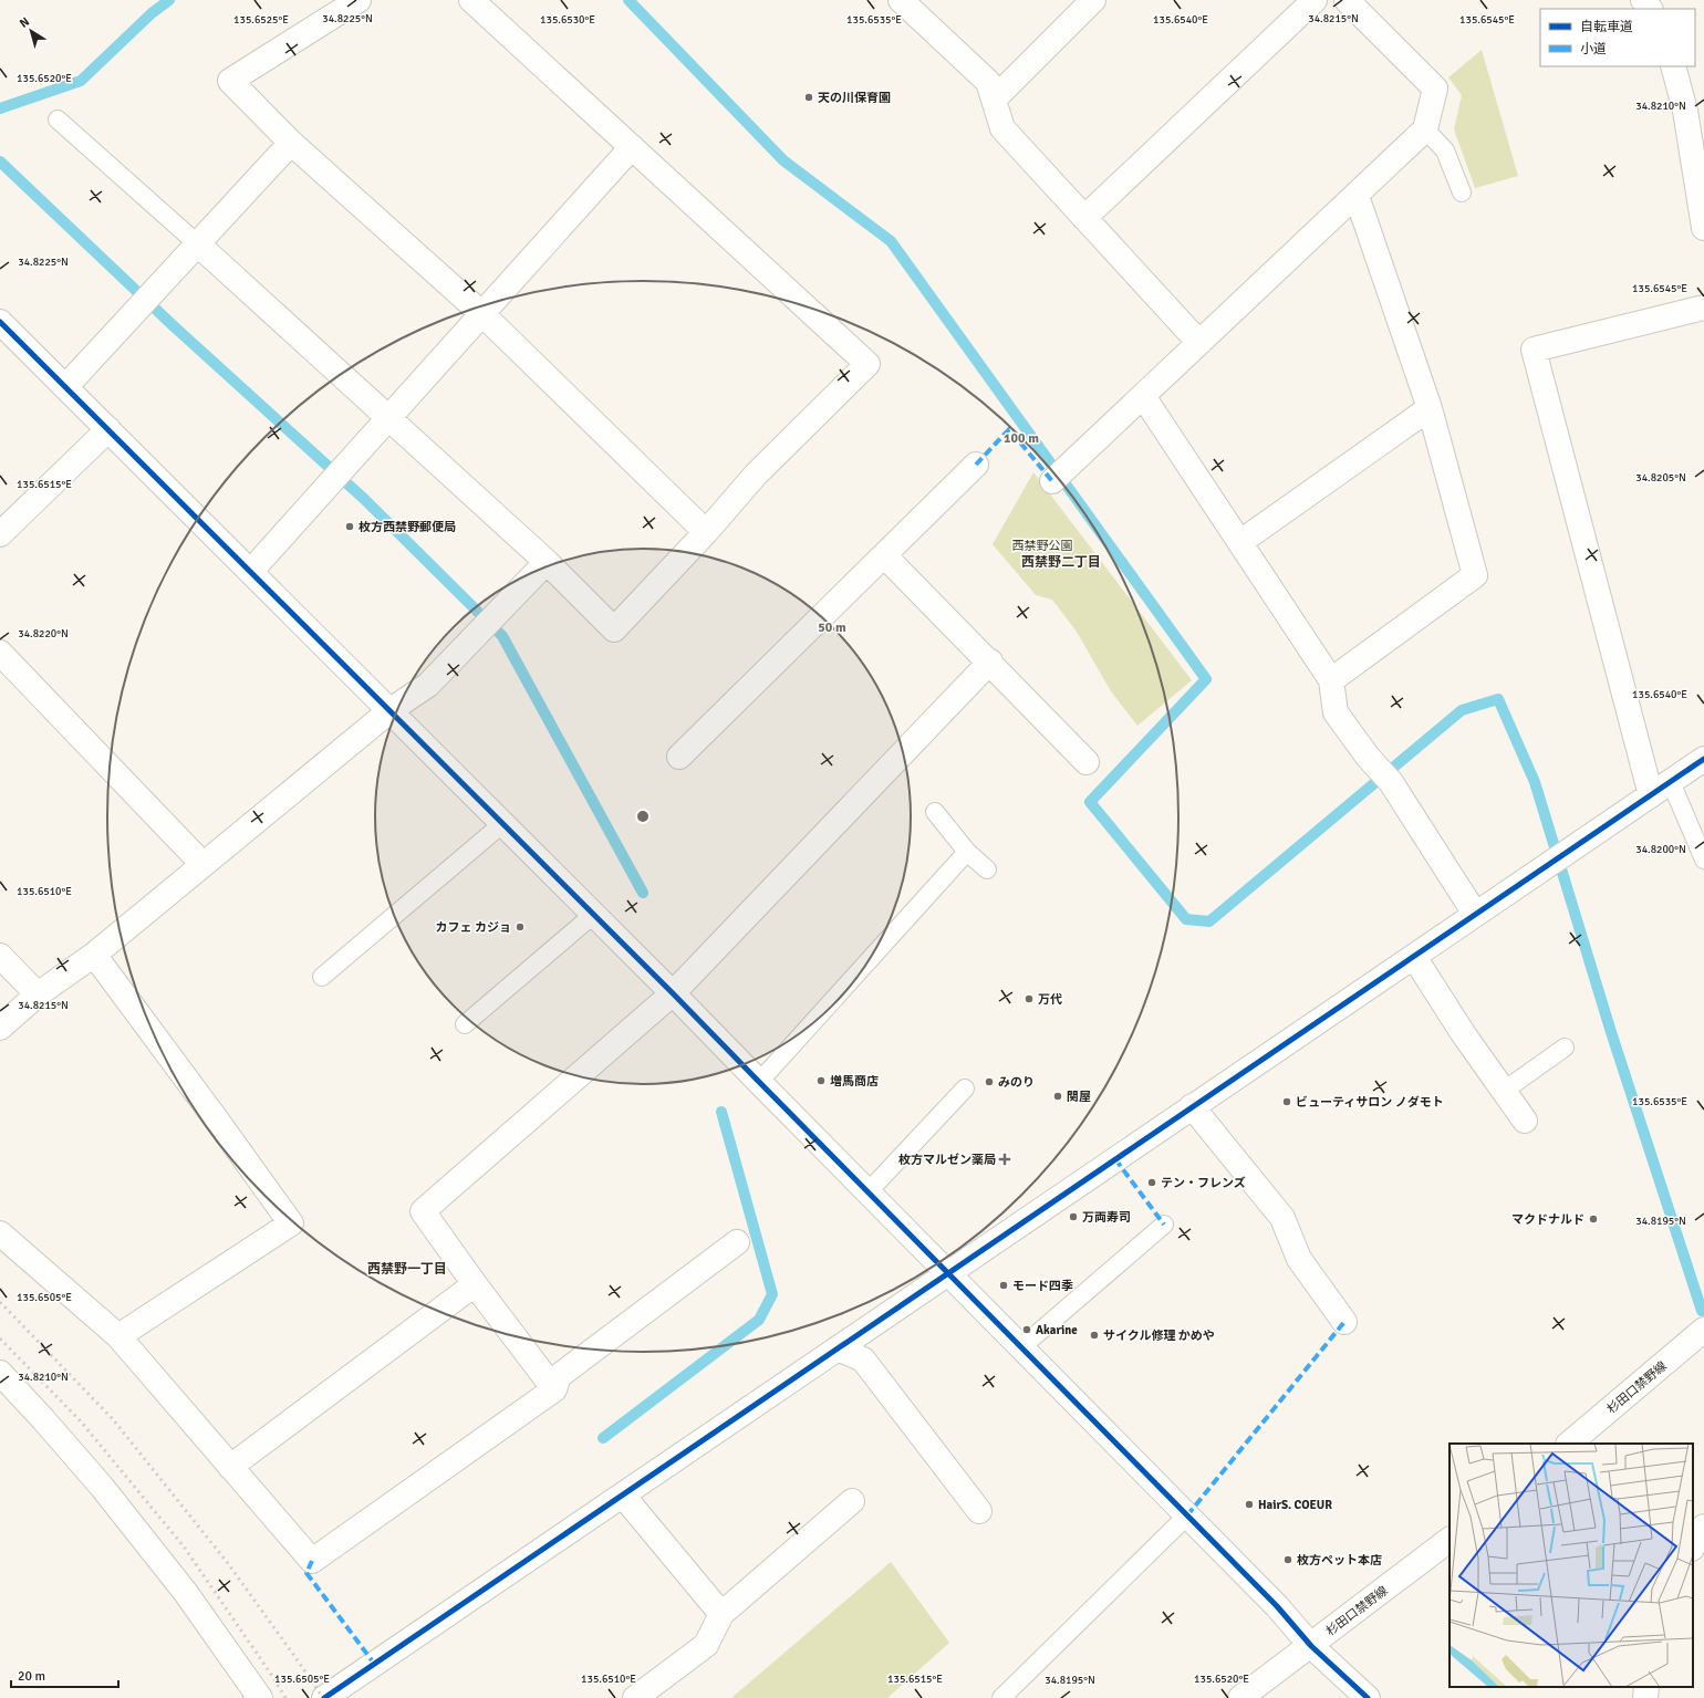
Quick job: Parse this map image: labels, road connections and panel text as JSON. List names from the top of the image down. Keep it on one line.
{"streets":{"street":["杉田口禁野線"]},"districts":["西禁野二丁目","西禁野一丁目"],"parks":["西禁野公園"],"places":{"other":["天の川保育園","枚方西禁野郵便局","カフェ カジョ","万代","増馬商店","みのり","関屋","ビューティサロン ノダモト","テン・フレンズ","万両寿司","マクドナルド","モード四季","Akarine","サイクル修理 かめや","HairS. COEUR","枚方ペット本店"],"health":["枚方マルゼン薬局"]},"legend":["自転車道","小道"],"scale_bar":"20 m","north":"top left","coordinates":["34.8225°N","34.8215°N","135.6525°E","135.6530°E","135.6535°E","135.6540°E","135.6545°E","135.6520°E","34.8210°N","34.8205°N","135.6515°E","34.8220°N","34.8200°N","135.6510°E","34.8195°N","135.6505°E"],"rings":["100 m","50 m"]}
